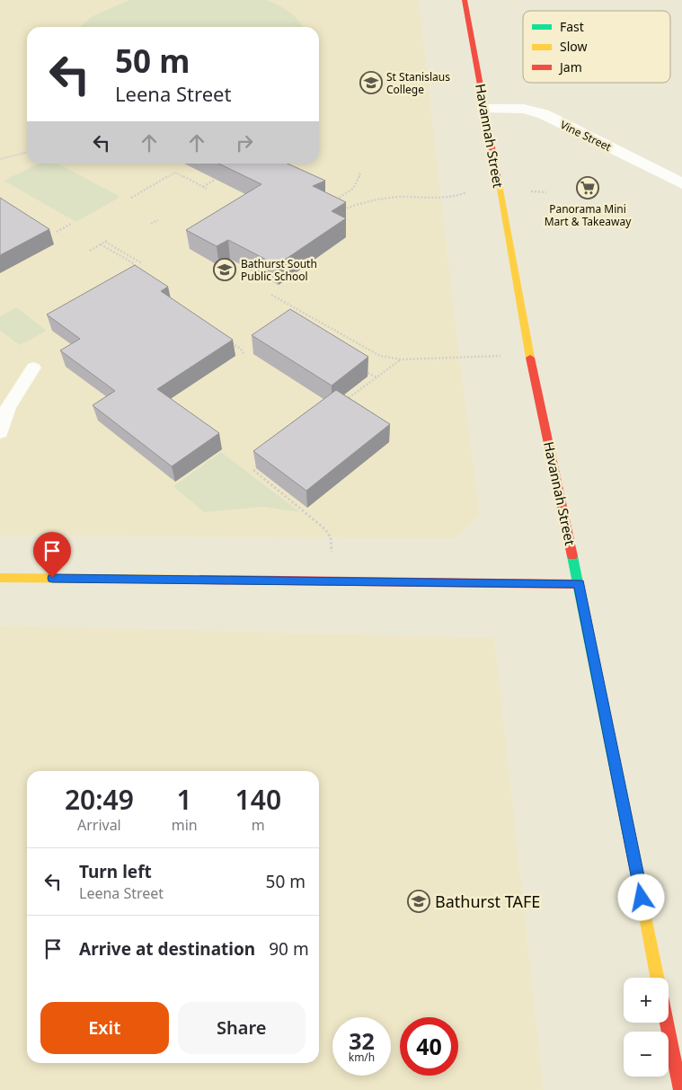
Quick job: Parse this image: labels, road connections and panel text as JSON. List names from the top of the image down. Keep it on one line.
{"streets":{"street":["Havannah Street","Vine Street"]},"crossings":[["Havannah Street","Vine Street"]],"places":{"school or university":["St Stanislaus College","Bathurst South Public School","Bathurst TAFE"],"supermarket":["Panorama Mini Mart & Takeaway"]},"legend":["Fast","Slow","Jam"],"page":{"turn":["50 m","Leena Street"],"eta":["20:49","Arrival","1","min","140","m"],"list":[{"name":"Turn left","note":"Leena Street","value":"50 m"},{"name":"Arrive at destination","value":"90 m"}],"map_buttons":["+","−"],"buttons":["Exit","Share"],"speed":"32 km/h","limit":"40"}}
